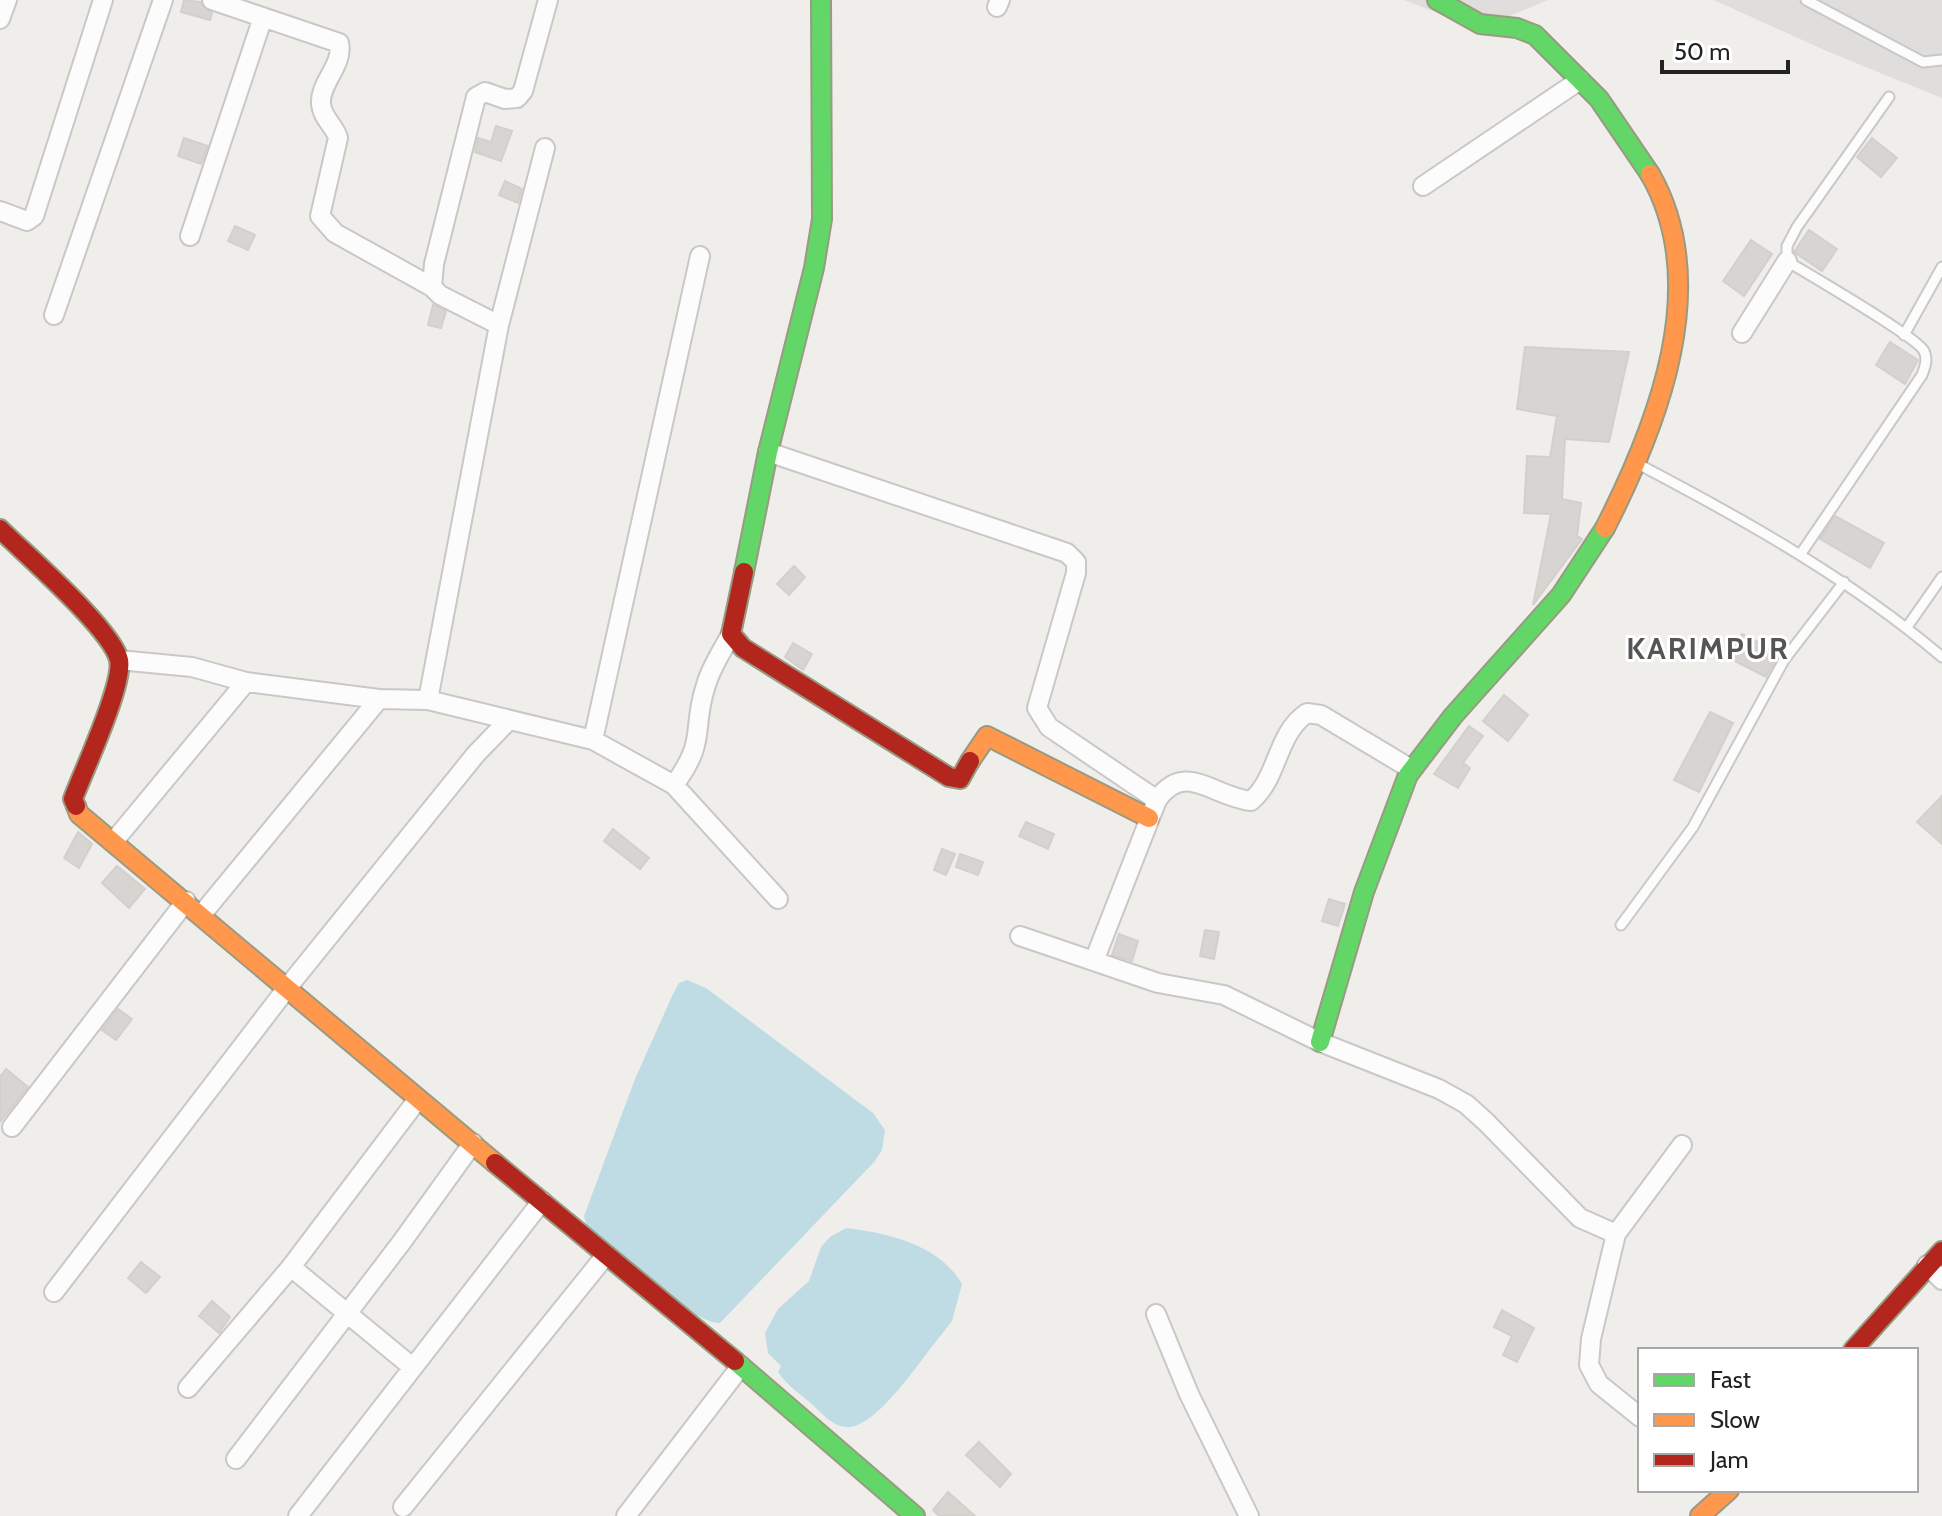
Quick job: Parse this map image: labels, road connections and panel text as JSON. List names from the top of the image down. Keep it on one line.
{"districts":["KARIMPUR"],"legend":["Fast","Slow","Jam"],"scale_bar":"50 m"}
